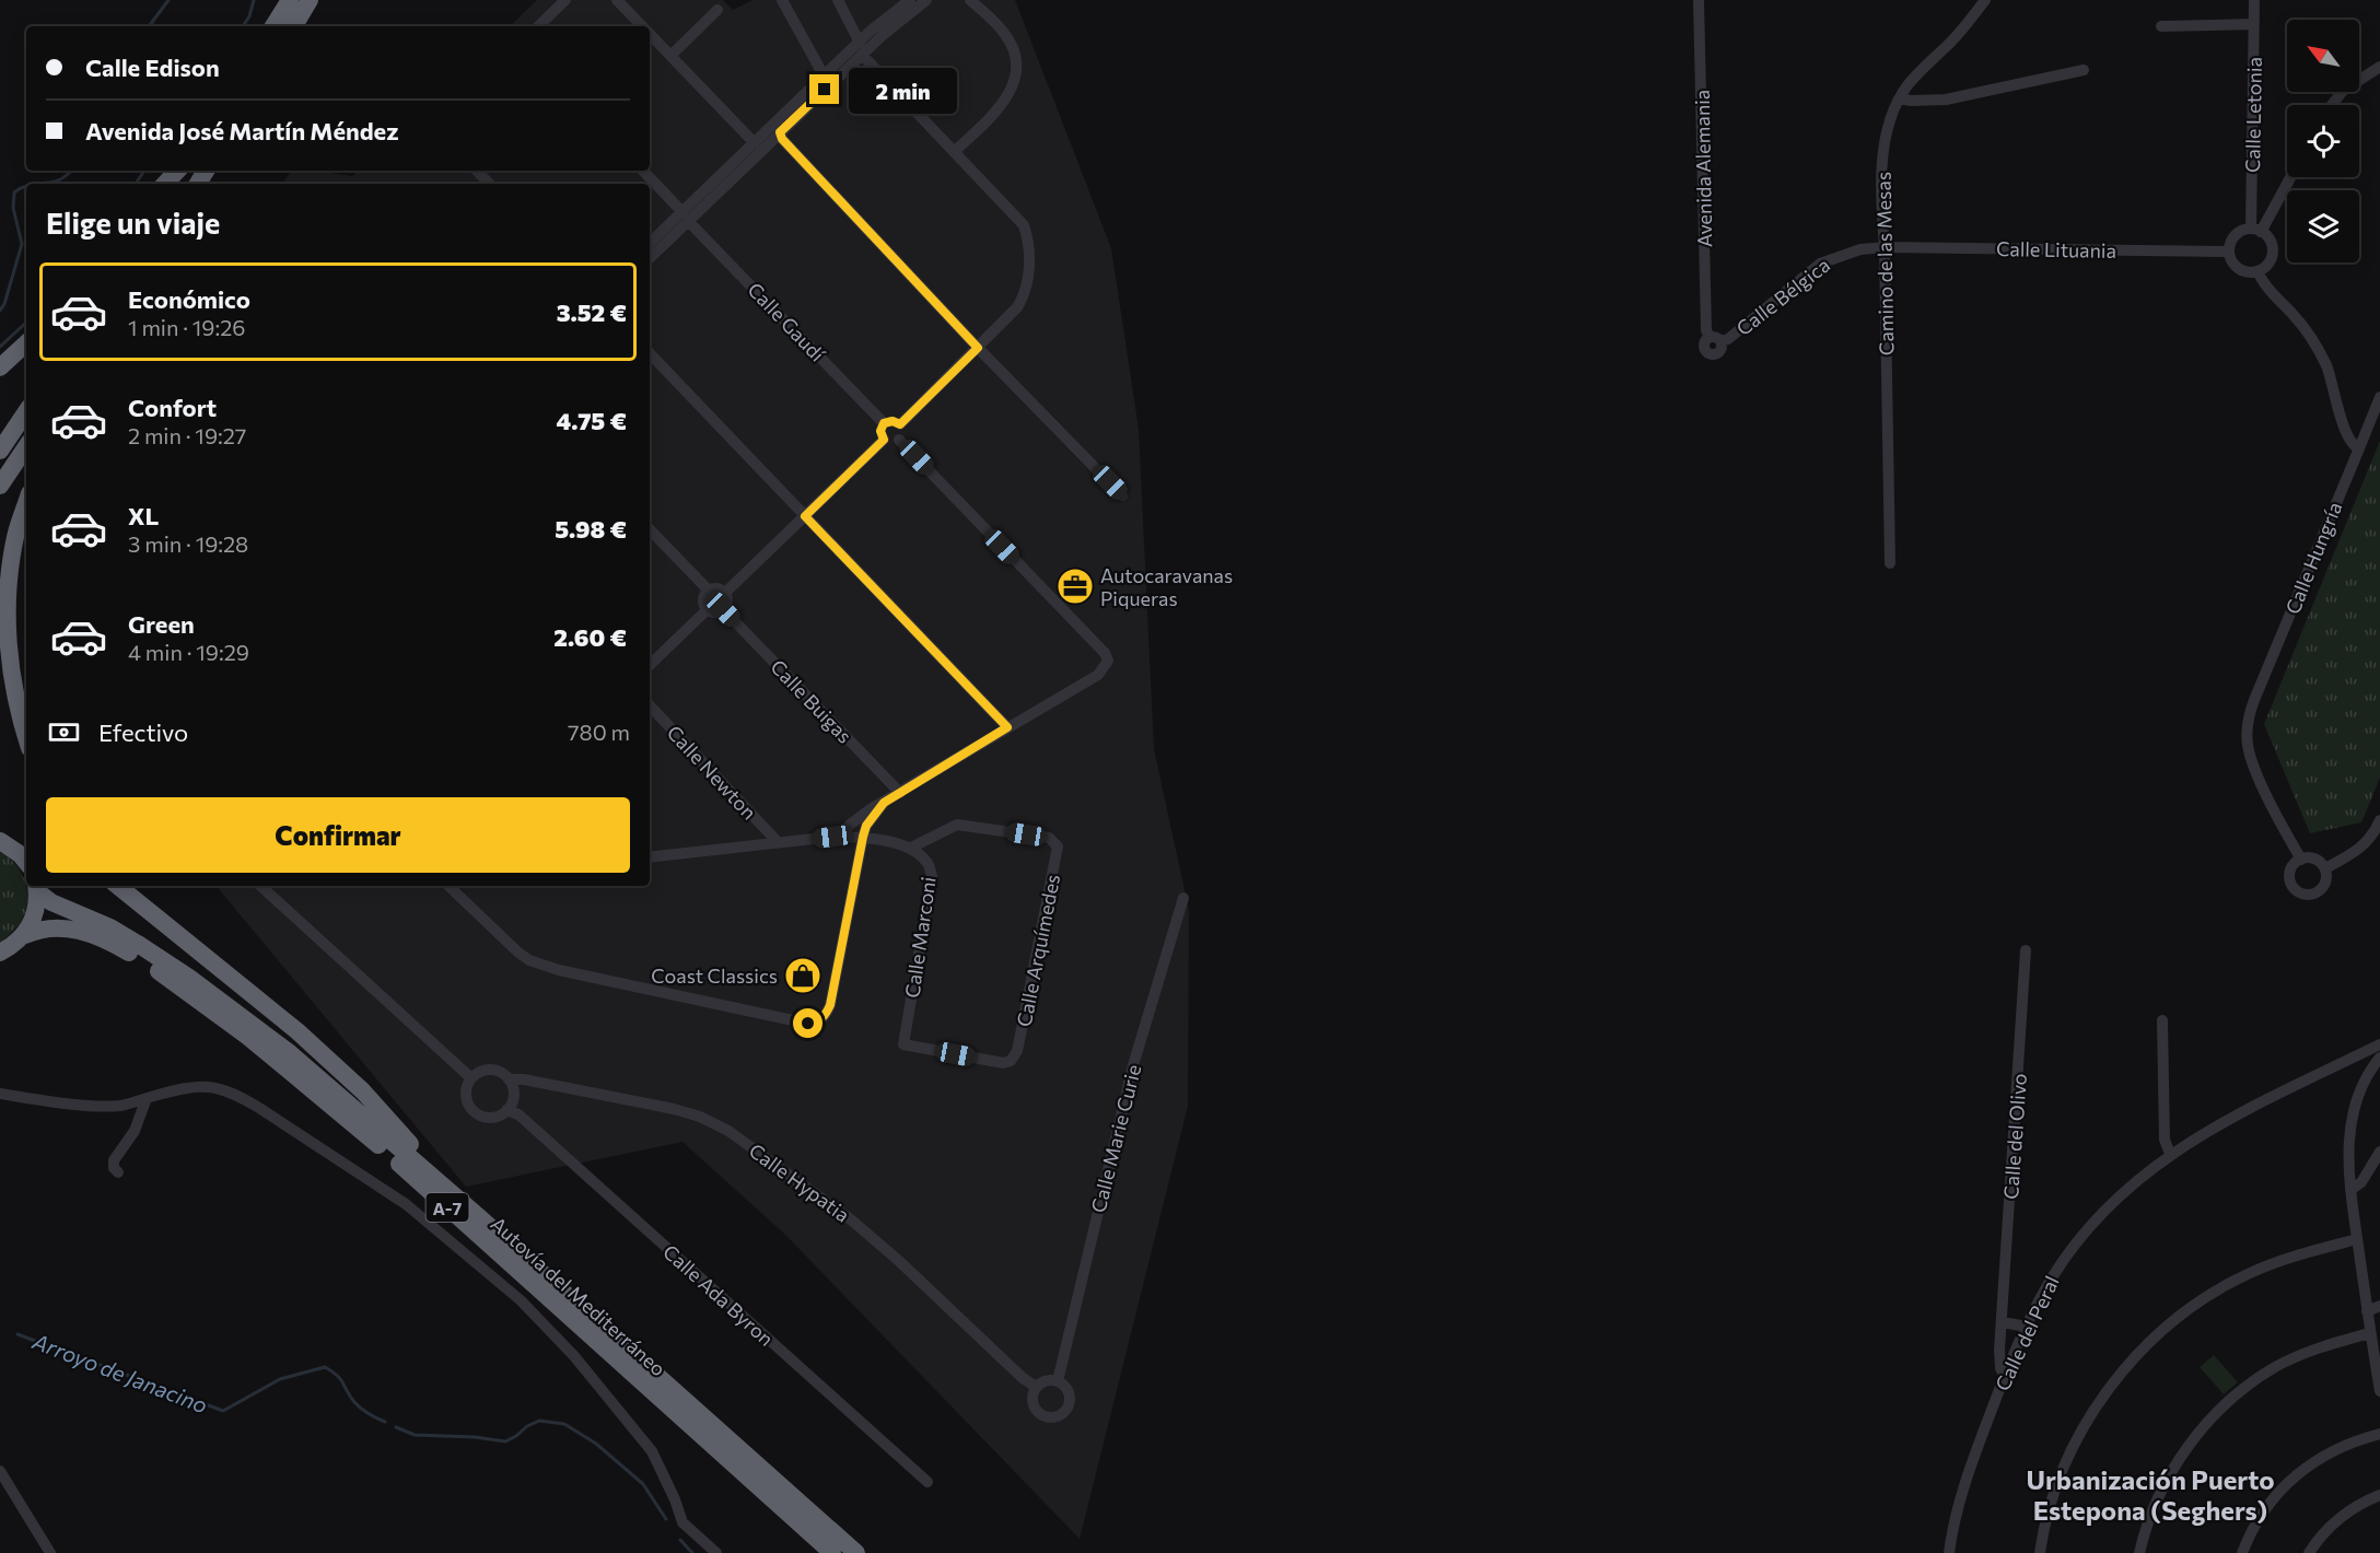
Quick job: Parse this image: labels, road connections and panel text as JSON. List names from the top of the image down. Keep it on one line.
{"streets":{"highway":["A-7","Autovía del Mediterráneo"],"street":["Calle Letonia","Avenida Alemania","Calle Lituania","Camino de las Mesas","Calle Bélgica","Calle Gaudí","Calle Hungría","Calle Buigas","Calle Newton","Calle Marconi","Calle Arquímedes","Calle del Olivo","Calle Marie Curie","Calle Hypatia","Calle Ada Byron","Calle del Peral"]},"crossings":[["Calle Letonia","Calle Lituania"],["Avenida Alemania","Calle Bélgica"],["Calle Lituania","Camino de las Mesas"],["Calle Lituania","Calle Bélgica"],["Camino de las Mesas","Calle Bélgica"],["Calle Newton","Calle Marconi"],["Calle Marconi","Calle Arquímedes"],["Calle del Olivo","Calle del Peral"],["Calle Marie Curie","Calle Hypatia"],["Calle Hypatia","Calle Ada Byron"],["A-7","Autovía del Mediterráneo"]],"districts":["Urbanización Puerto Estepona (Seghers)"],"water":["Arroyo de Janacino"],"places":{"office":["Autocaravanas Piqueras"],"shop":["Coast Classics"]},"north":"top left","page":{"banner":["Calle Edison","Avenida José Martín Méndez"],"bubble":"2 min","heading":"Elige un viaje","list":[{"name":"Económico","note":"1 min · 19:26","value":"3.52 €"},{"name":"Confort","note":"2 min · 19:27","value":"4.75 €"},{"name":"XL","note":"3 min · 19:28","value":"5.98 €"},{"name":"Green","note":"4 min · 19:29","value":"2.60 €"}],"pay":["Efectivo","780 m"],"buttons":"Confirmar"}}
